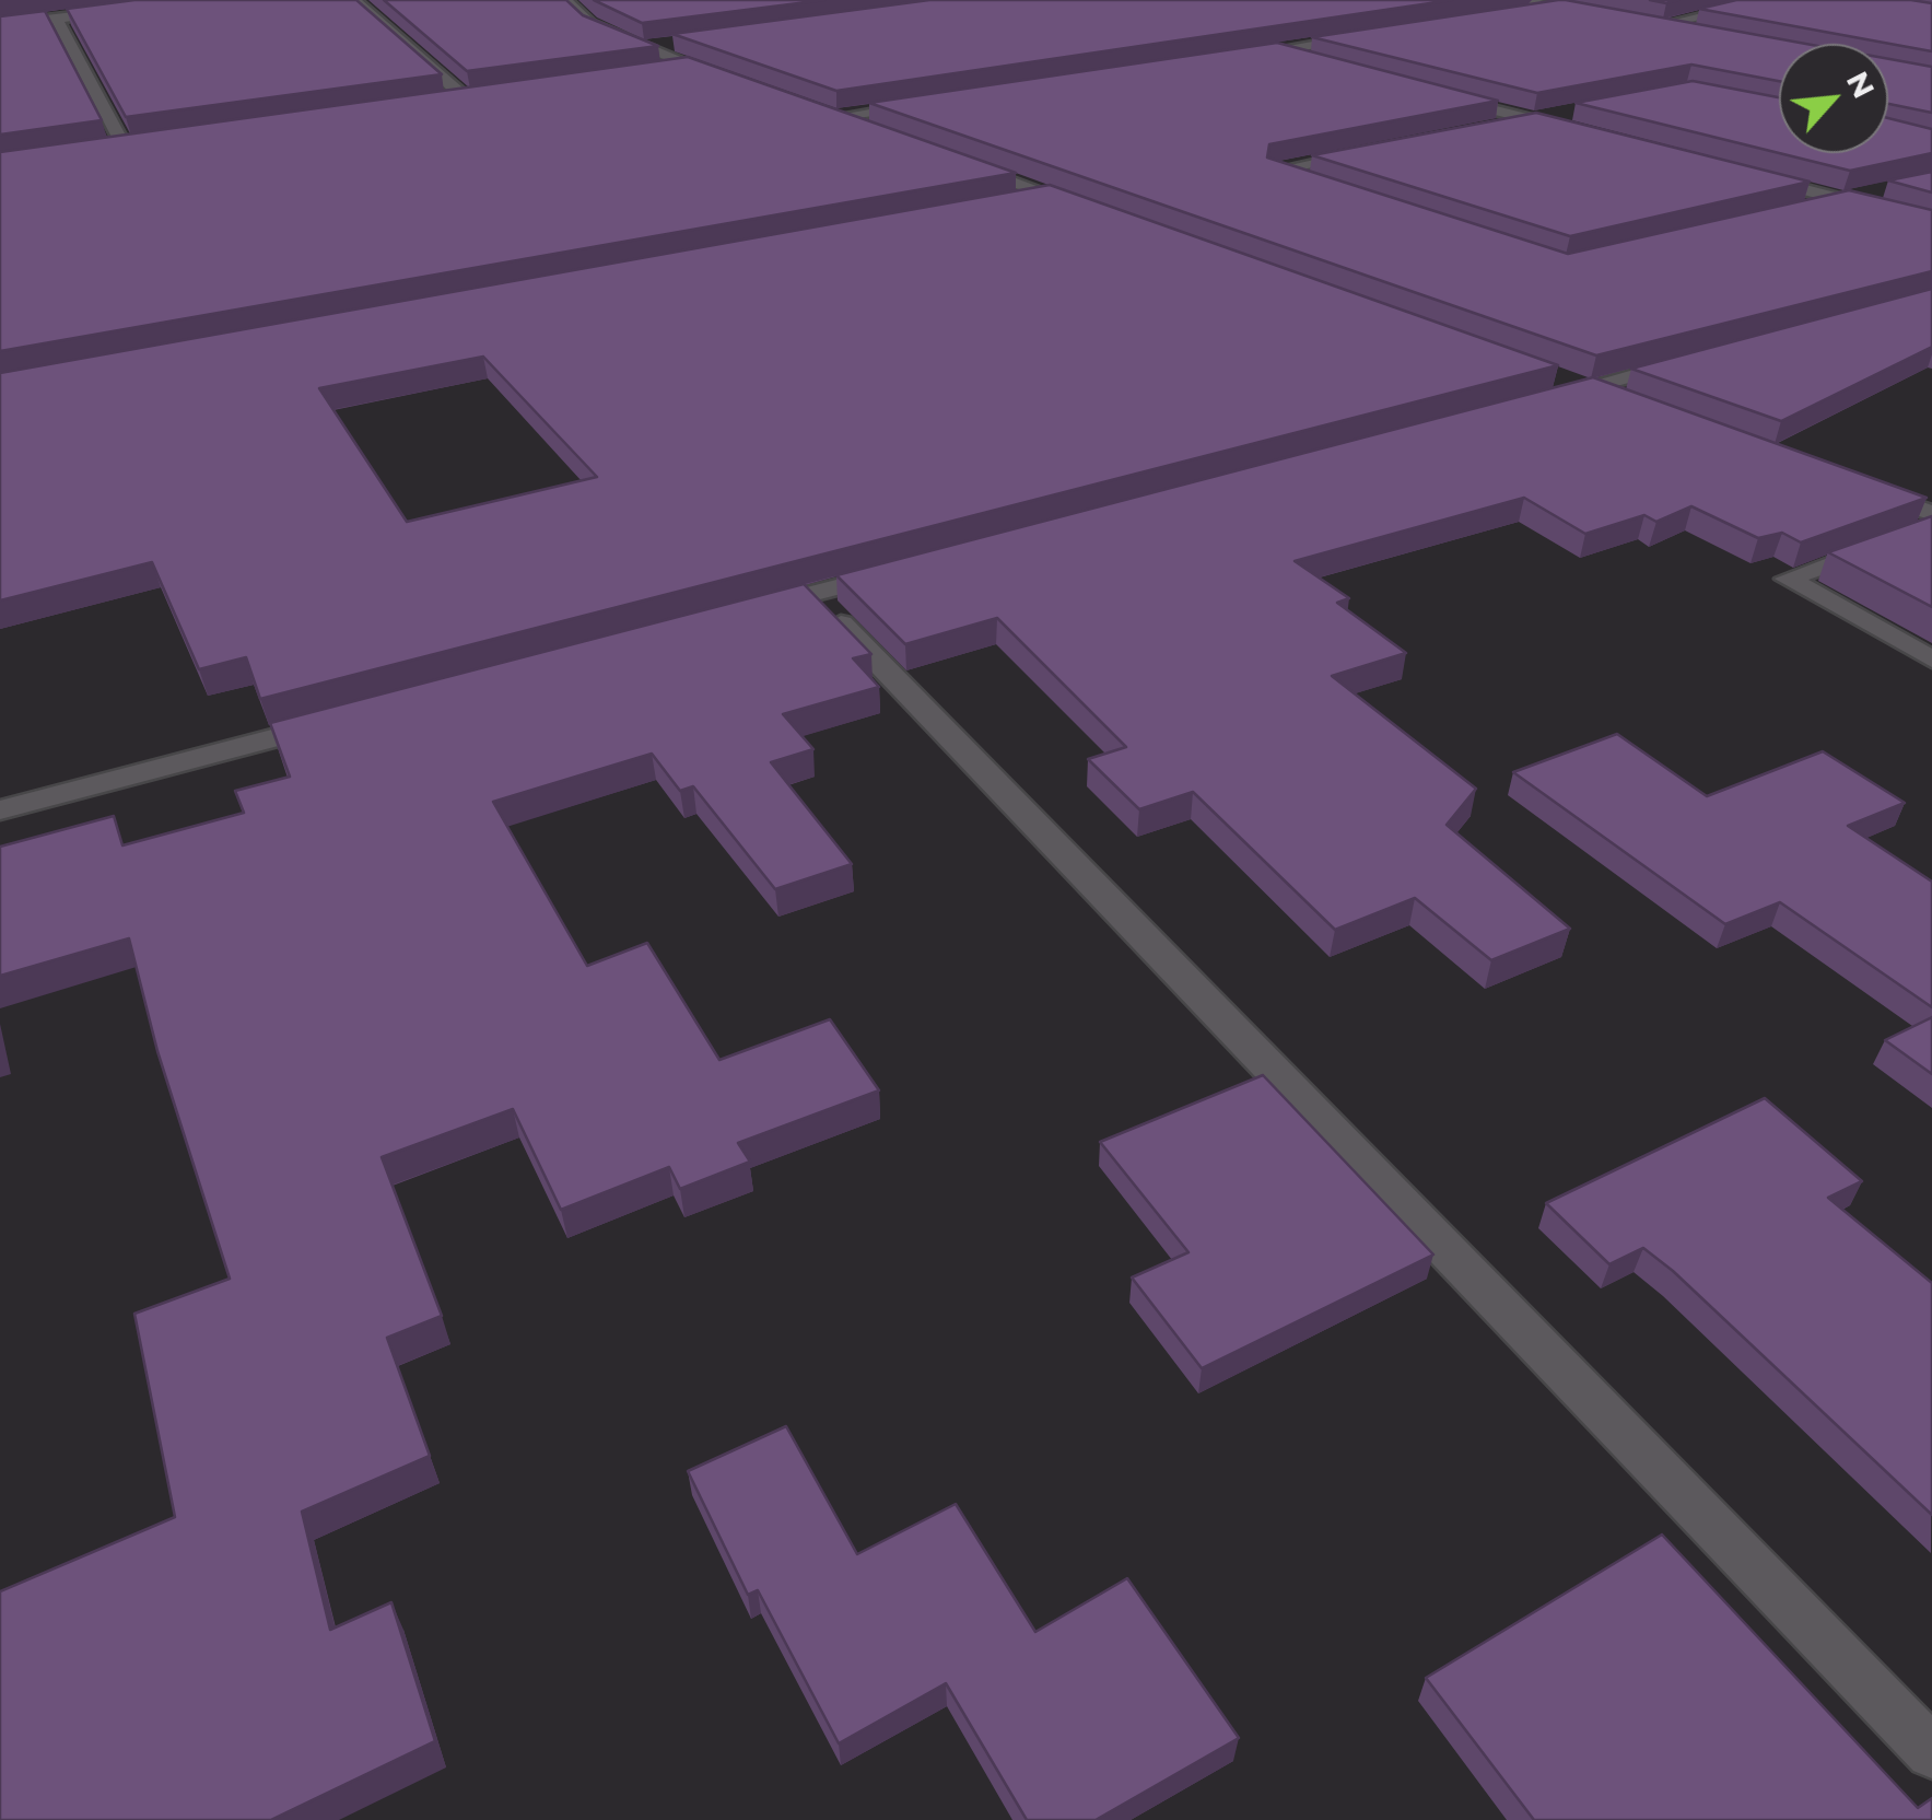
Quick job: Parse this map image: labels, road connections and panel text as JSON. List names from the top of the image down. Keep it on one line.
{"north":"top right"}
